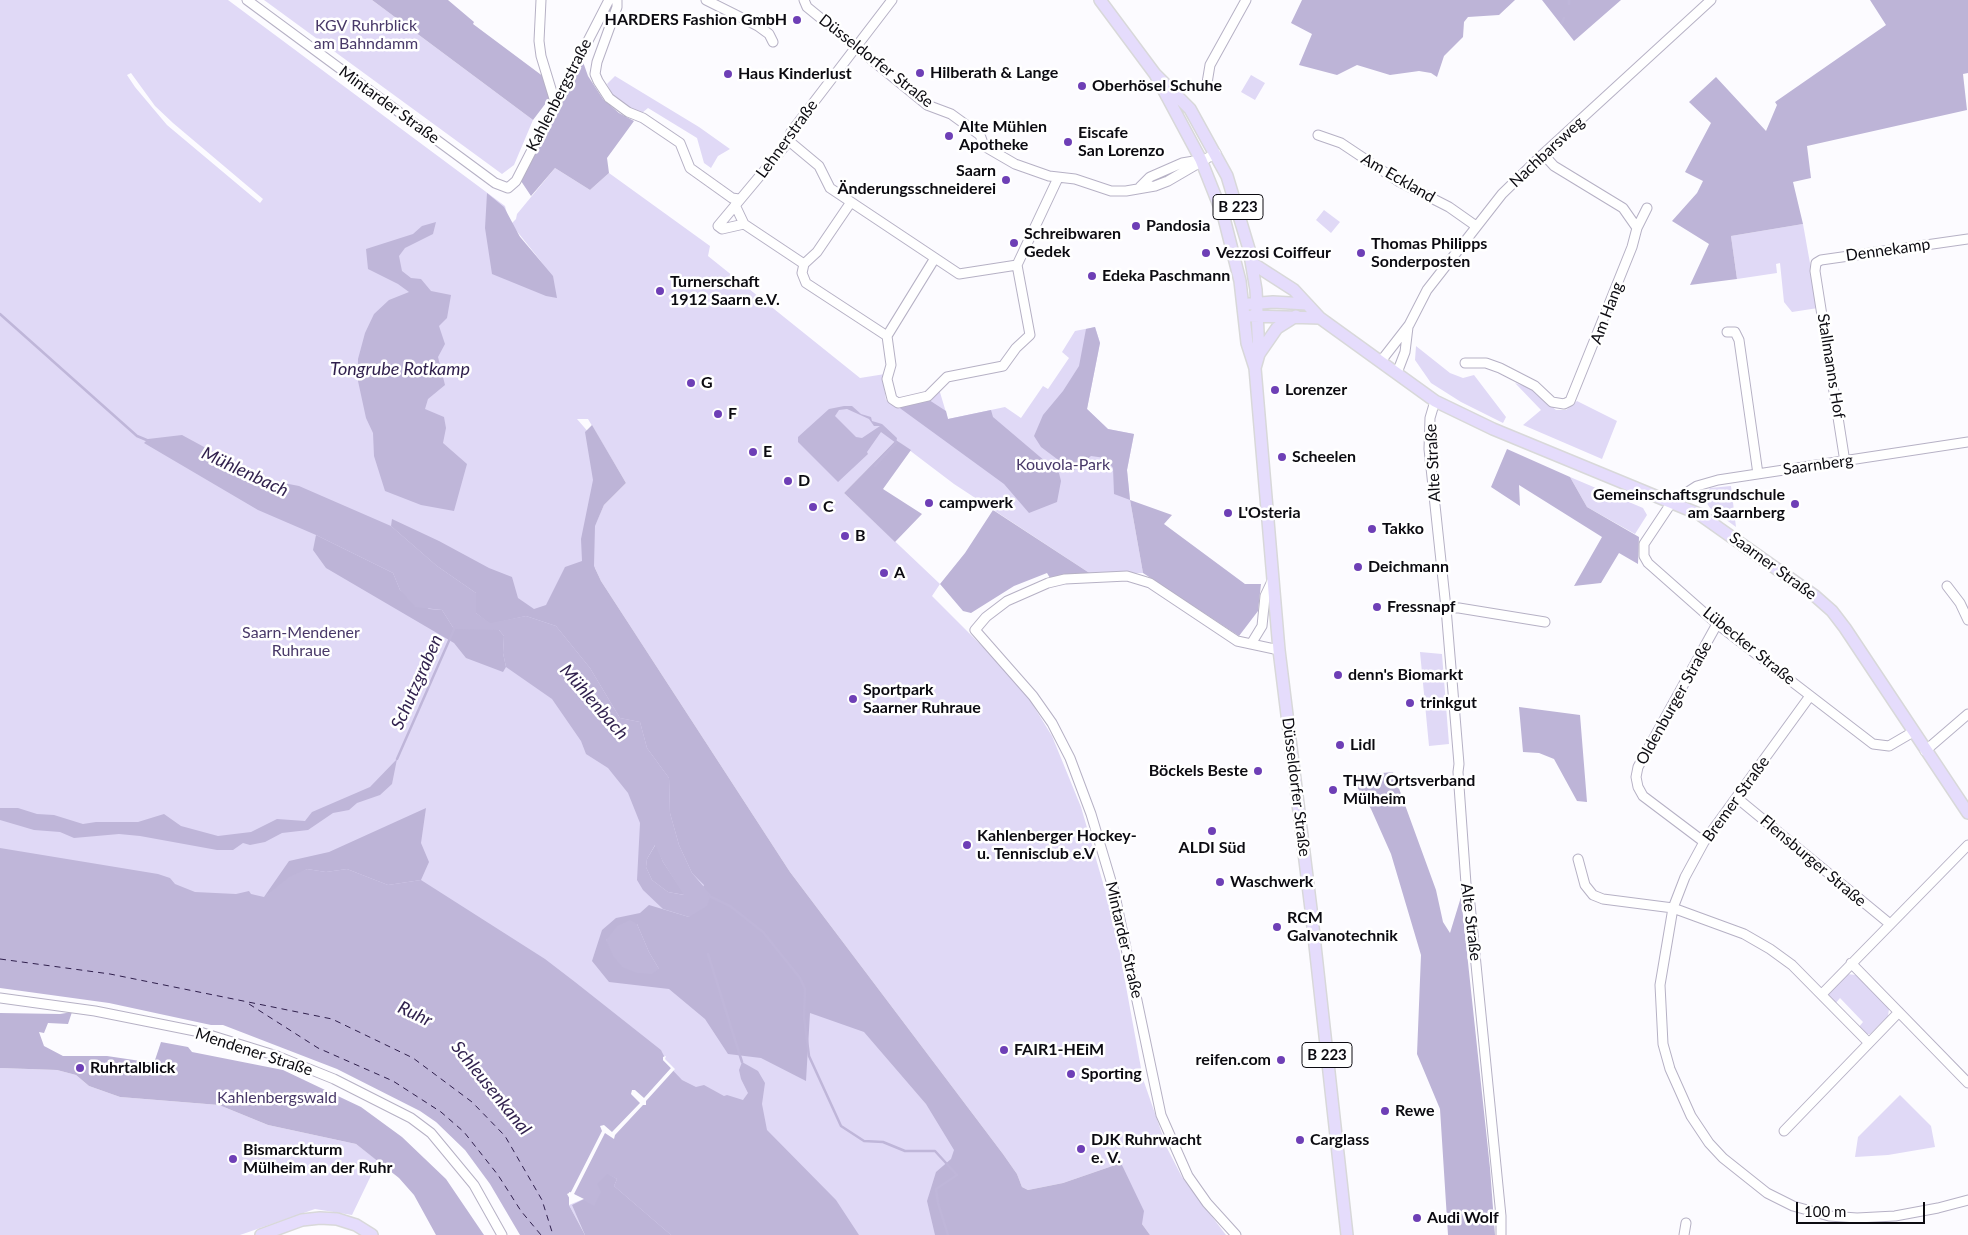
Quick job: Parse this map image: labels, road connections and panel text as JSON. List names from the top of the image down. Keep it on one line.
{"streets":{"main road":["Düsseldorfer Straße","B 223","Alte Straße","Saarner Straße"],"street":["Kahlenbergstraße","Mintarder Straße","Lehnerstraße","Nachbarsweg","Am Eckland","Dennekamp","Am Hang","Stallmanns Hof","Saarnberg","Lübecker Straße","Oldenburger Straße","Bremer Straße","Flensburger Straße","Mendener Straße"]},"crossings":[["Düsseldorfer Straße","Lehnerstraße"],["Düsseldorfer Straße","B 223"],["Kahlenbergstraße","Mintarder Straße"],["Nachbarsweg","Am Eckland"],["Nachbarsweg","Alte Straße"],["B 223","Alte Straße"],["Dennekamp","Stallmanns Hof"],["Stallmanns Hof","Saarnberg"],["Alte Straße","Saarner Straße"],["Saarnberg","Saarner Straße"],["Saarnberg","Lübecker Straße"],["Saarner Straße","Lübecker Straße"],["Lübecker Straße","Oldenburger Straße"],["Lübecker Straße","Bremer Straße"],["Oldenburger Straße","Bremer Straße"],["Bremer Straße","Flensburger Straße"]],"water":["Tongrube Rotkamp","Mühlenbach","Schutzgraben","Ruhr","Schleusenkanal"],"parks":["KGV Ruhrblick am Bahndamm","Kouvola-Park","Saarn-Mendener Ruhraue","Kahlenbergswald"],"places":["HARDERS Fashion GmbH","Hilberath & Lange","Haus Kinderlust","Oberhösel Schuhe","Alte Mühlen Apotheke","Eiscafe San Lorenzo","Saarn Änderungsschneiderei","Pandosia","Schreibwaren Gedek","Vezzosi Coiffeur","Thomas Philipps Sonderposten","Edeka Paschmann","Turnerschaft 1912 Saarn e.V.","G","Lorenzer","F","E","Scheelen","D","campwerk","Gemeinschaftsgrundschule am Saarnberg","C","L'Osteria","Takko","B","Deichmann","A","Fressnapf","denn's Biomarkt","Sportpark Saarner Ruhraue","trinkgut","Lidl","Böckels Beste","THW Ortsverband Mülheim","ALDI Süd","Kahlenberger Hockey- u. Tennisclub e.V","Waschwerk","RCM Galvanotechnik","FAIR1-HEiM","reifen.com","Ruhrtalblick","Sporting","Rewe","Carglass","DJK Ruhrwacht e. V.","Bismarckturm Mülheim an der Ruhr","Audi Wolf"],"scale_bar":"100 m"}
